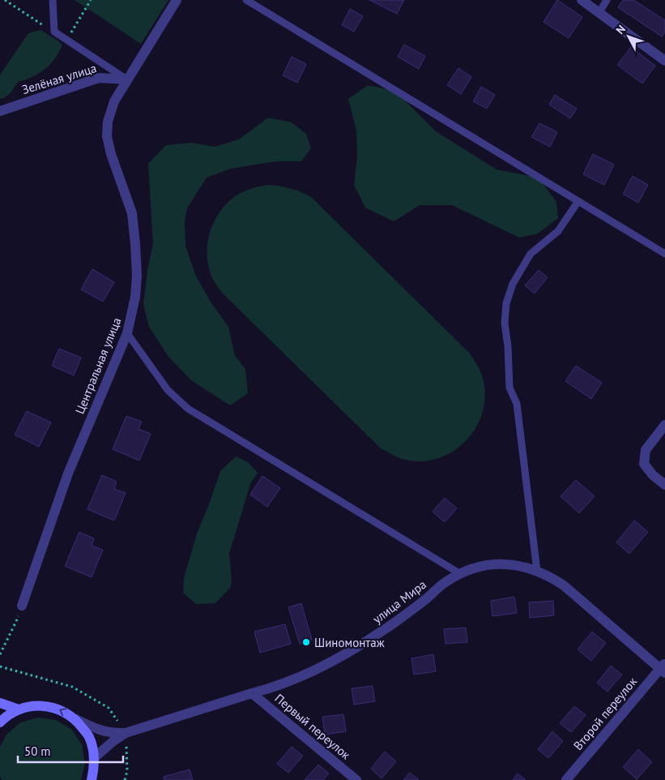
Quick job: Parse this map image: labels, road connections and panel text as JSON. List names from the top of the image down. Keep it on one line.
{"streets":{"street":["Зелёная улица","Центральная улица","улица Мира","Второй переулок","Первый переулок"]},"crossings":[["Зелёная улица","Центральная улица"],["улица Мира","Второй переулок"],["улица Мира","Первый переулок"]],"places":["Шиномонтаж"],"scale_bar":"50 m","north":"top left"}
